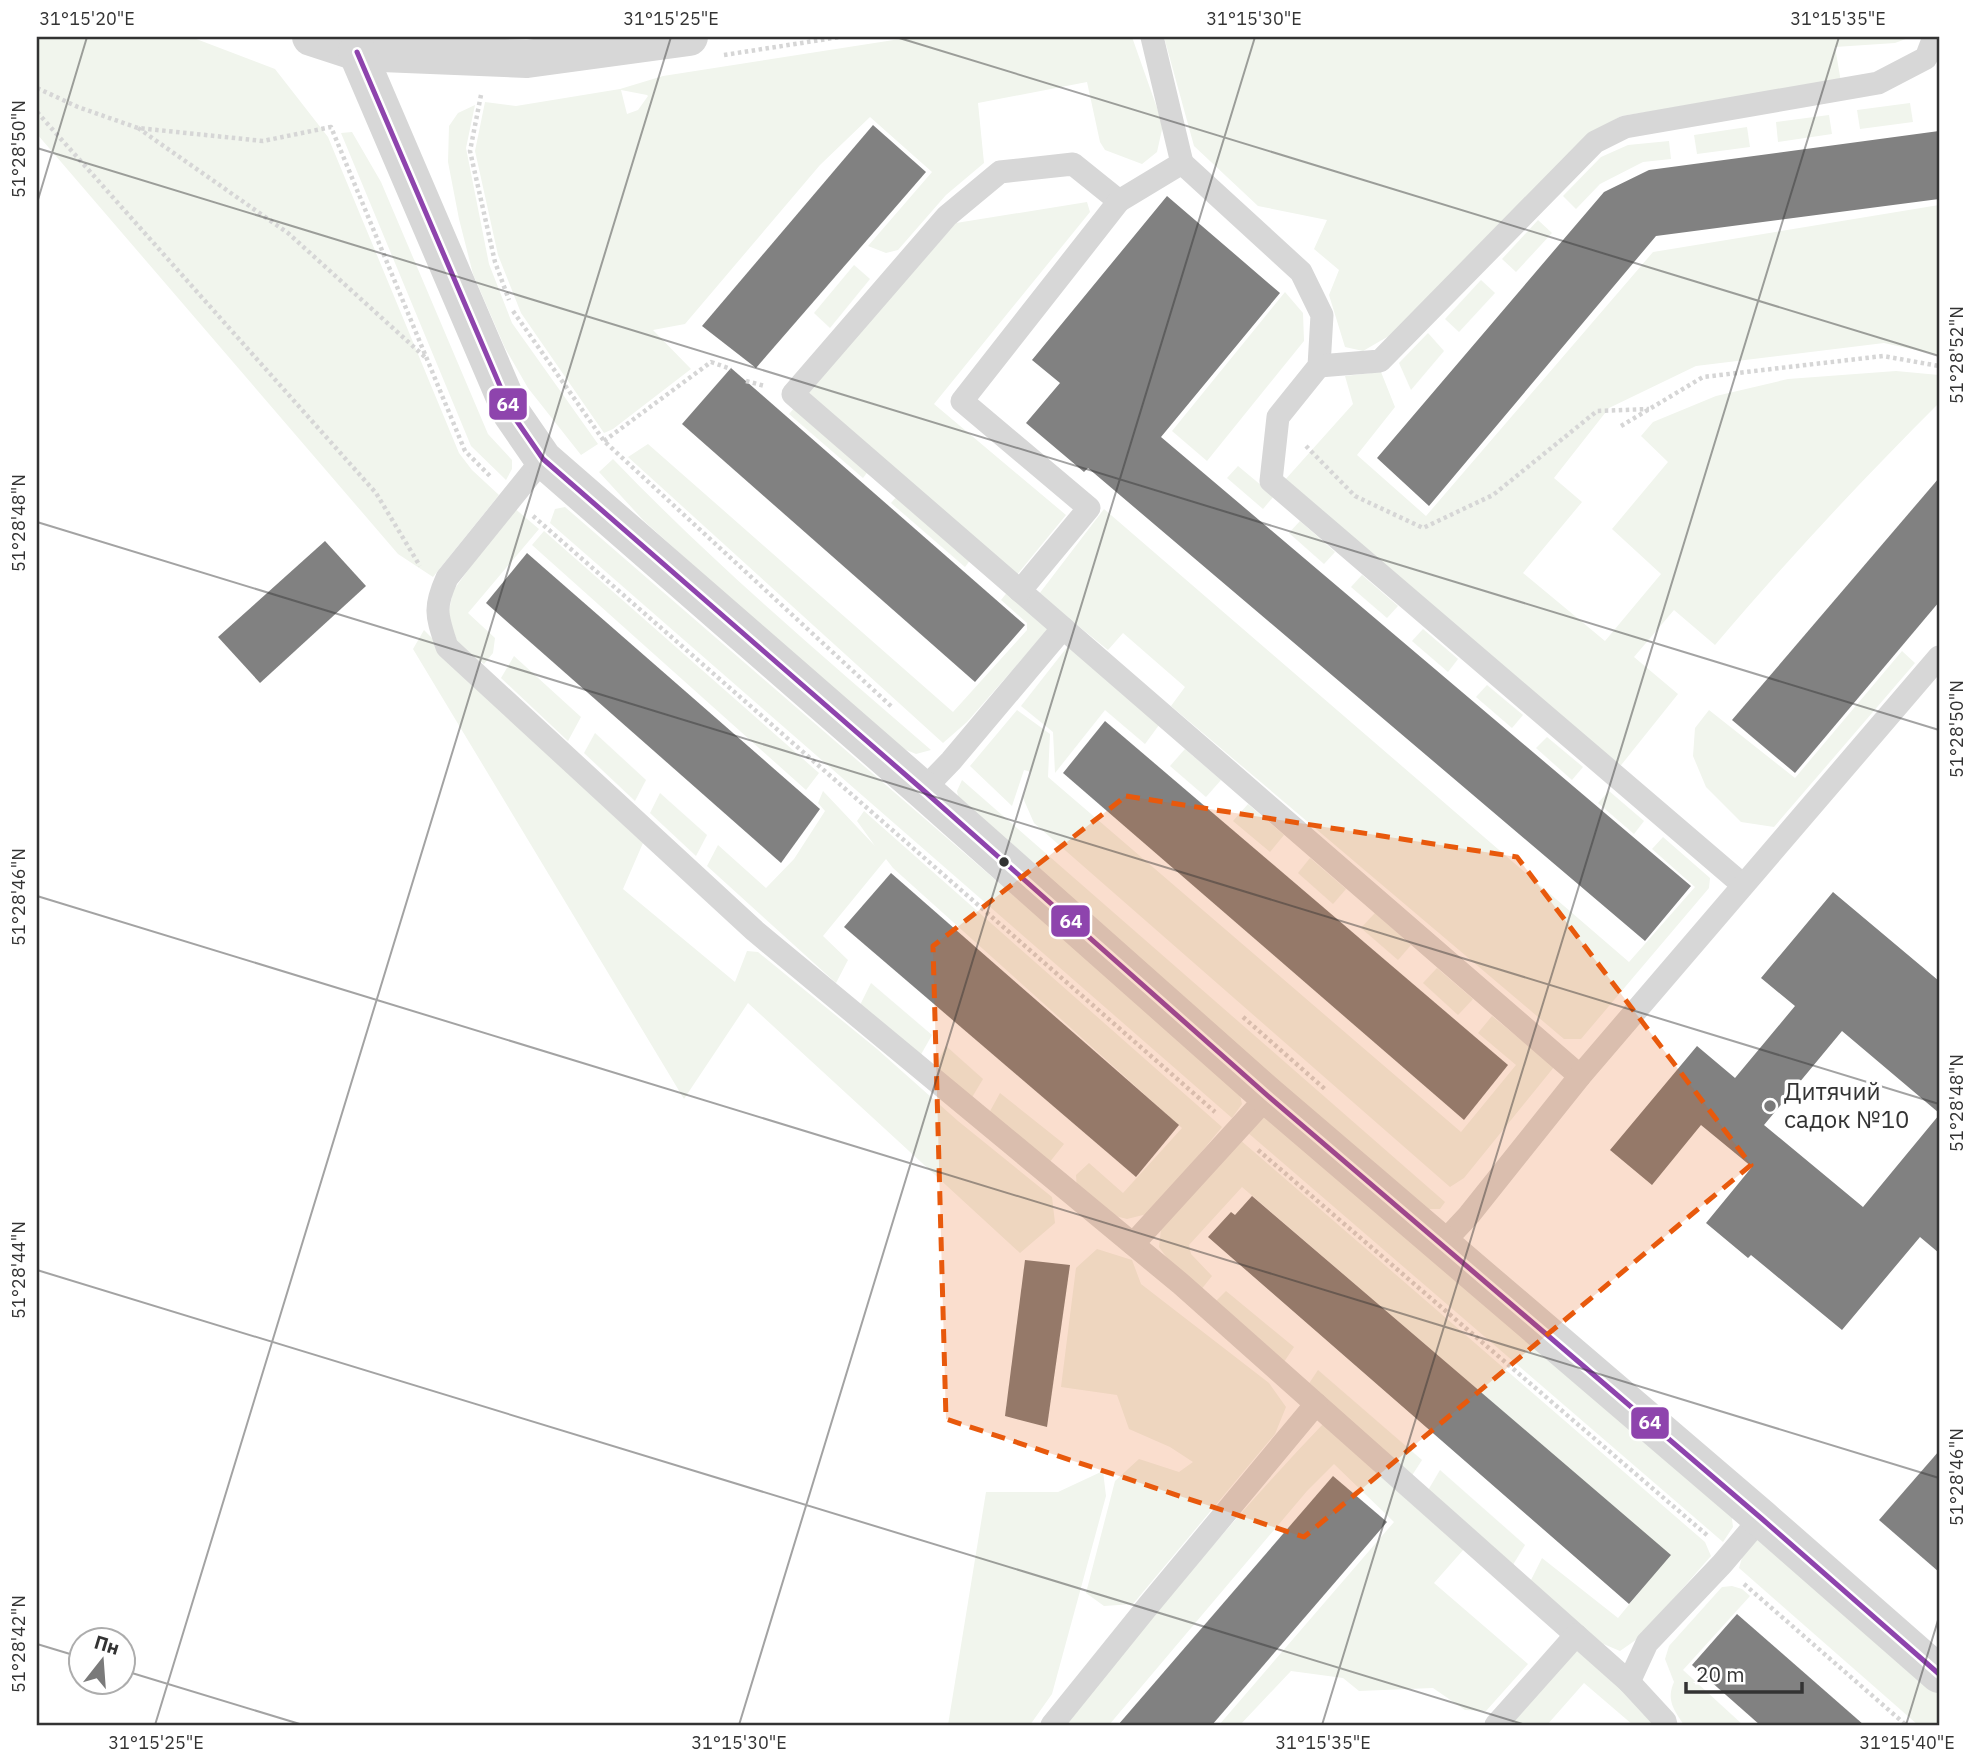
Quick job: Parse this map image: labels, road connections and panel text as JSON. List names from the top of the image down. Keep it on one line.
{"places":["Дитячий садок №10"],"lines":["transit line 64"],"scale_bar":"20 m","north":"top","coordinates":["31°15'20\"E","31°15'25\"E","31°15'30\"E","31°15'35\"E","51°28'50\"N","51°28'52\"N","51°28'48\"N","51°28'46\"N","51°28'44\"N","51°28'42\"N","31°15'40\"E"]}
